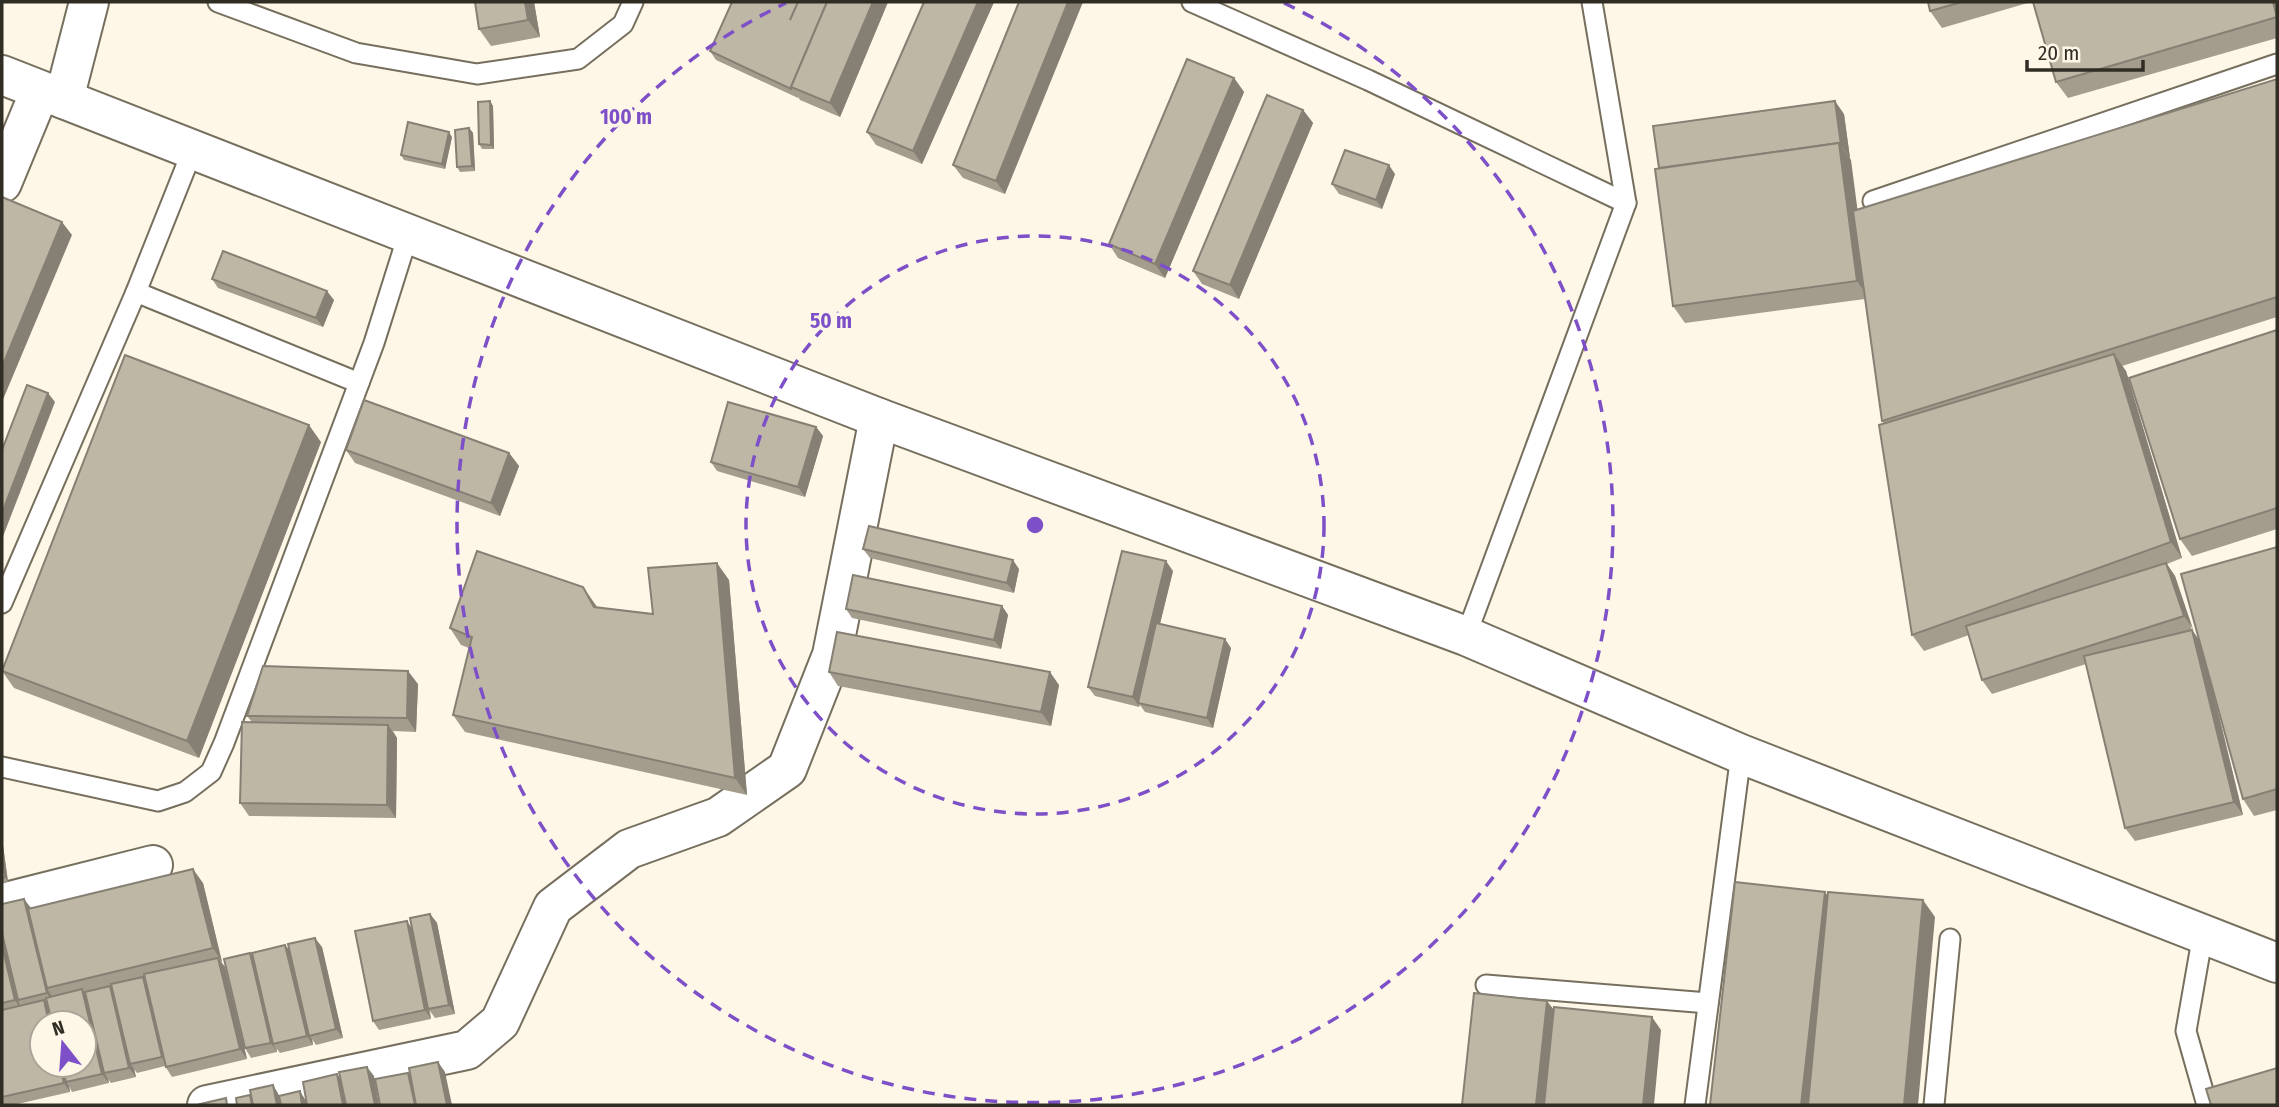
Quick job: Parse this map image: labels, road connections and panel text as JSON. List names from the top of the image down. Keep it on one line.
{"scale_bar":"20 m","north":"top","rings":["100 m","50 m"]}
